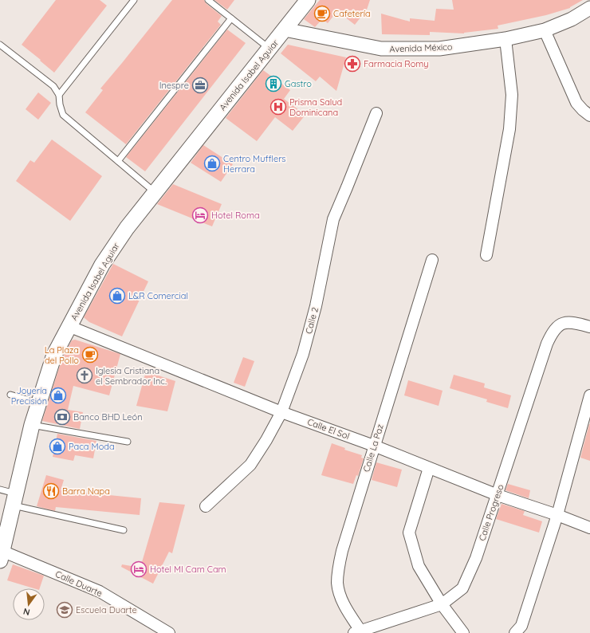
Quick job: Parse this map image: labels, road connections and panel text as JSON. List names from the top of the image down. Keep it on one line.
{"streets":{"main road":["Avenida Isabel Aguiar"],"street":["Avenida México","Calle 2","Calle El Sol","Calle La Paz","Calle Progreso","Calle Duarte"]},"crossings":[["Avenida México","Avenida Isabel Aguiar"],["Avenida Isabel Aguiar","Calle El Sol"],["Avenida Isabel Aguiar","Calle Duarte"],["Calle 2","Calle El Sol"],["Calle El Sol","Calle La Paz"],["Calle El Sol","Calle Progreso"],["Calle La Paz","Calle Progreso"]],"places":{"cafe":["Cafetería","La Plaza del Pollo"],"pharmacy":["Farmacia Romy"],"building":["Gastro"],"office":["Inespre"],"hospital":["Prisma Salud Dominicana"],"shop":["Centro Mufflers Herrara","L&R Comercial","Joyería Precisión","Paca Moda"],"hotel":["Hotel Roma","Hotel MI Cam Cam"],"church":["Iglesia Cristiana el Sembrador Inc."],"bank":["Banco BHD León"],"restaurant":["Barra Napa"],"school or university":["Escuela Duarte"]},"north":"bottom"}
